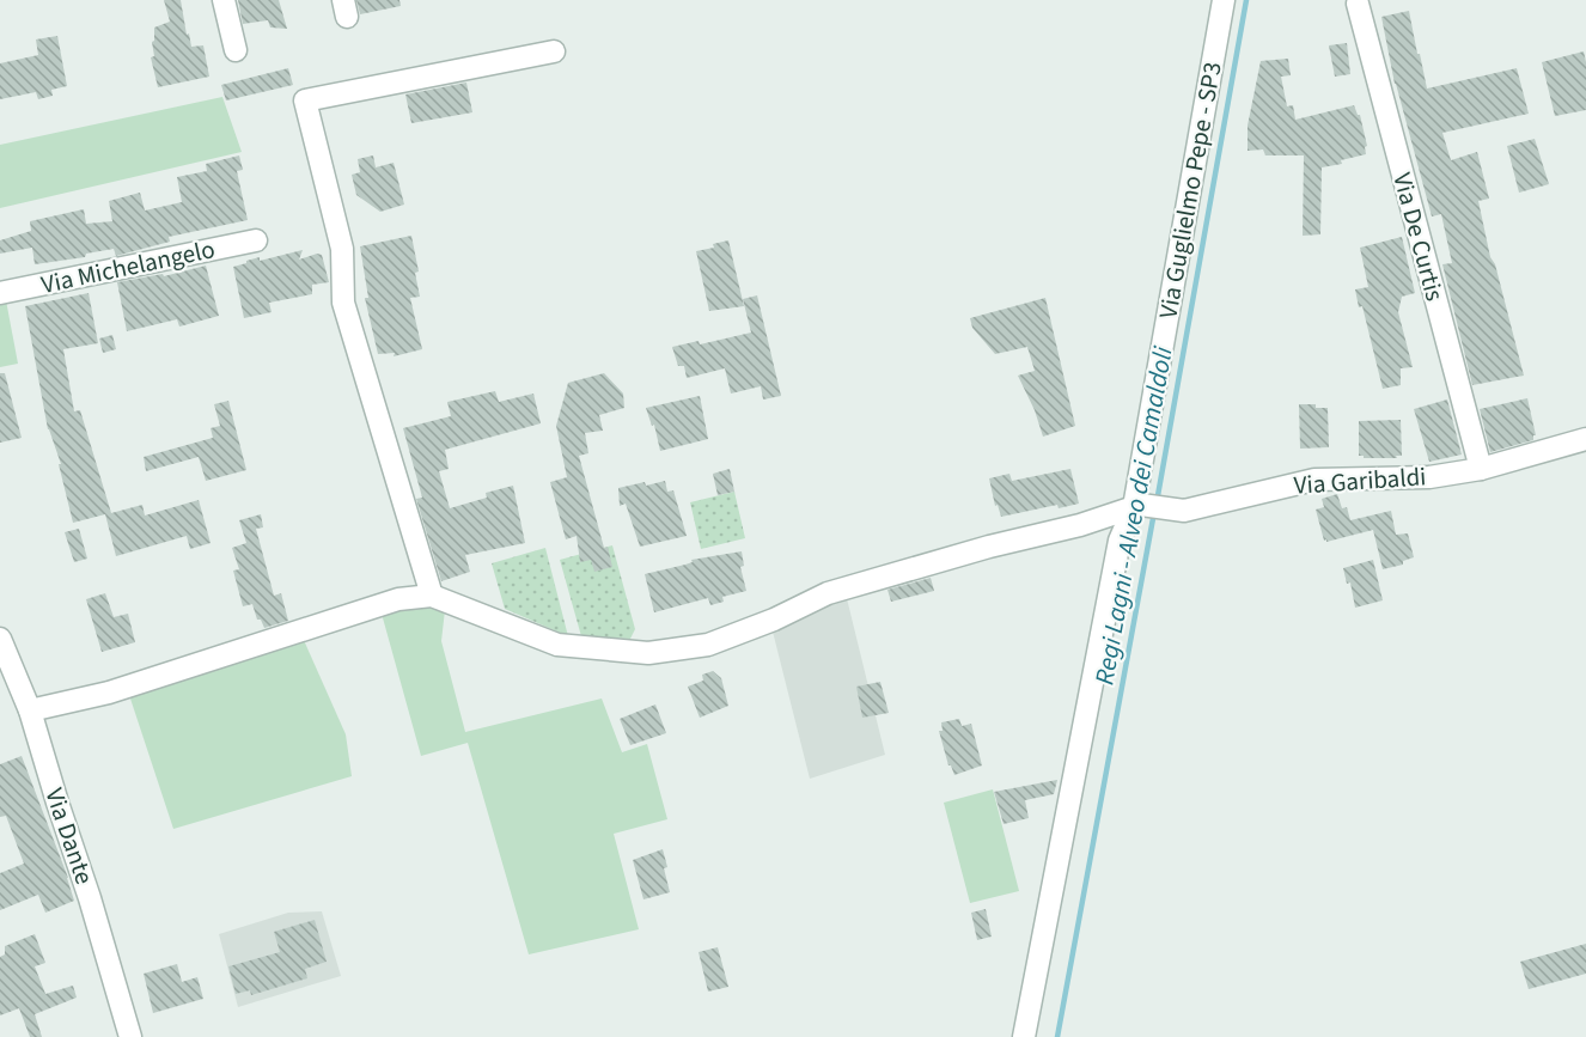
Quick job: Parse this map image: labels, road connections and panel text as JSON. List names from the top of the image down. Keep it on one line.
{"streets":{"street":["Via Guglielmo Pepe - SP3","Via De Curtis","Via Michelangelo","Via Garibaldi","Via Dante"]},"crossings":[["Via Guglielmo Pepe - SP3","Via Garibaldi"],["Via De Curtis","Via Garibaldi"]],"water":["Regi Lagni - Alveo dei Camaldoli"]}
